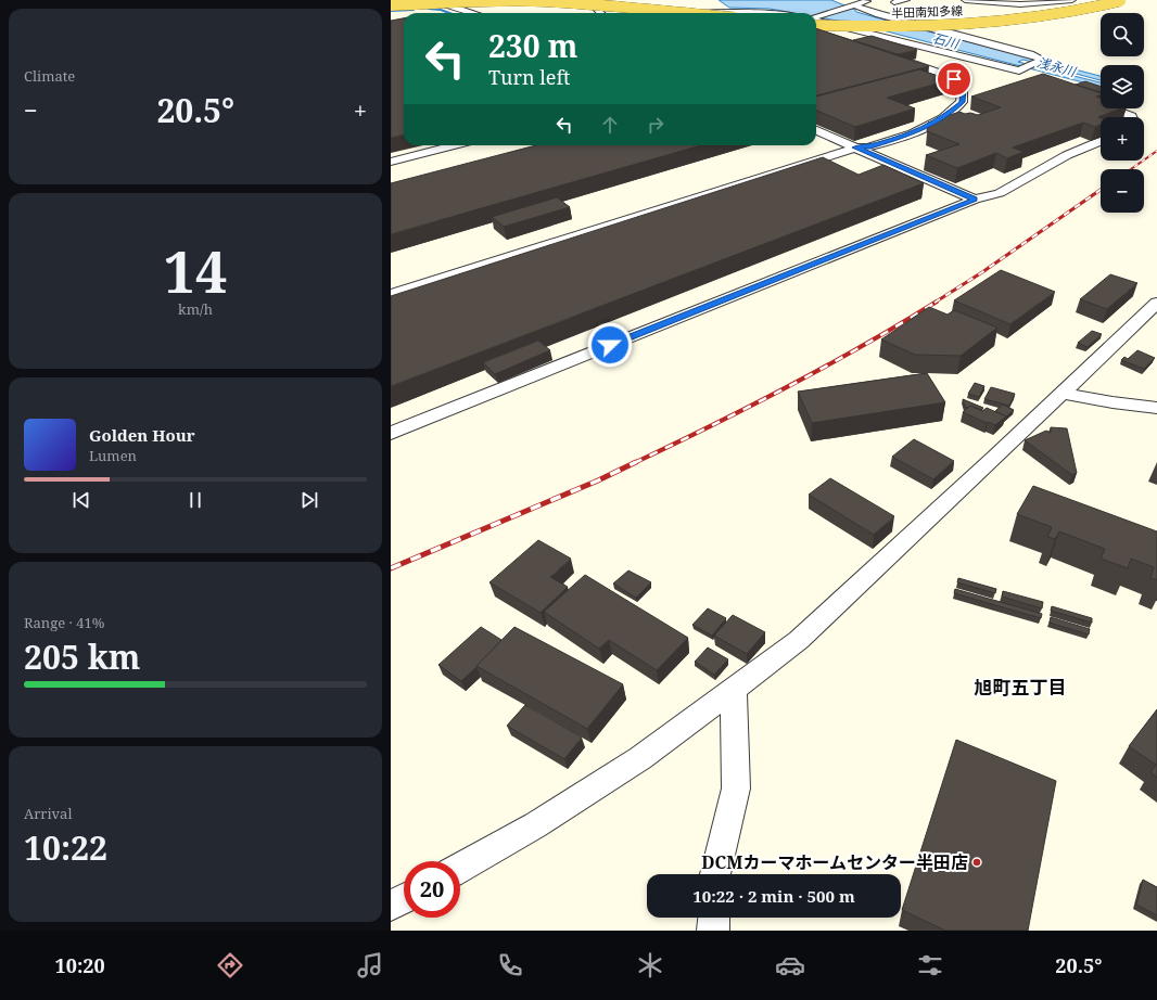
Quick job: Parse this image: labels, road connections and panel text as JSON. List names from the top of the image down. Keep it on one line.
{"streets":{"main road":["半田南知多線"]},"districts":["旭町五丁目"],"water":["石川","浅永川"],"places":["DCMカーマホームセンター半田店"],"page":{"tile":["Climate",["14","km/h"],["Range · 41%","205 km"],["Arrival","10:22"]],"map_buttons":["+","−"],"turn":["230 m","Turn left"],"heat":["−","20.5°","+"],"song":["Golden Hour","Lumen"],"limit":"20","trip":"10:22 · 2 min · 500 m","tabs":["10:20","20.5°"]}}
